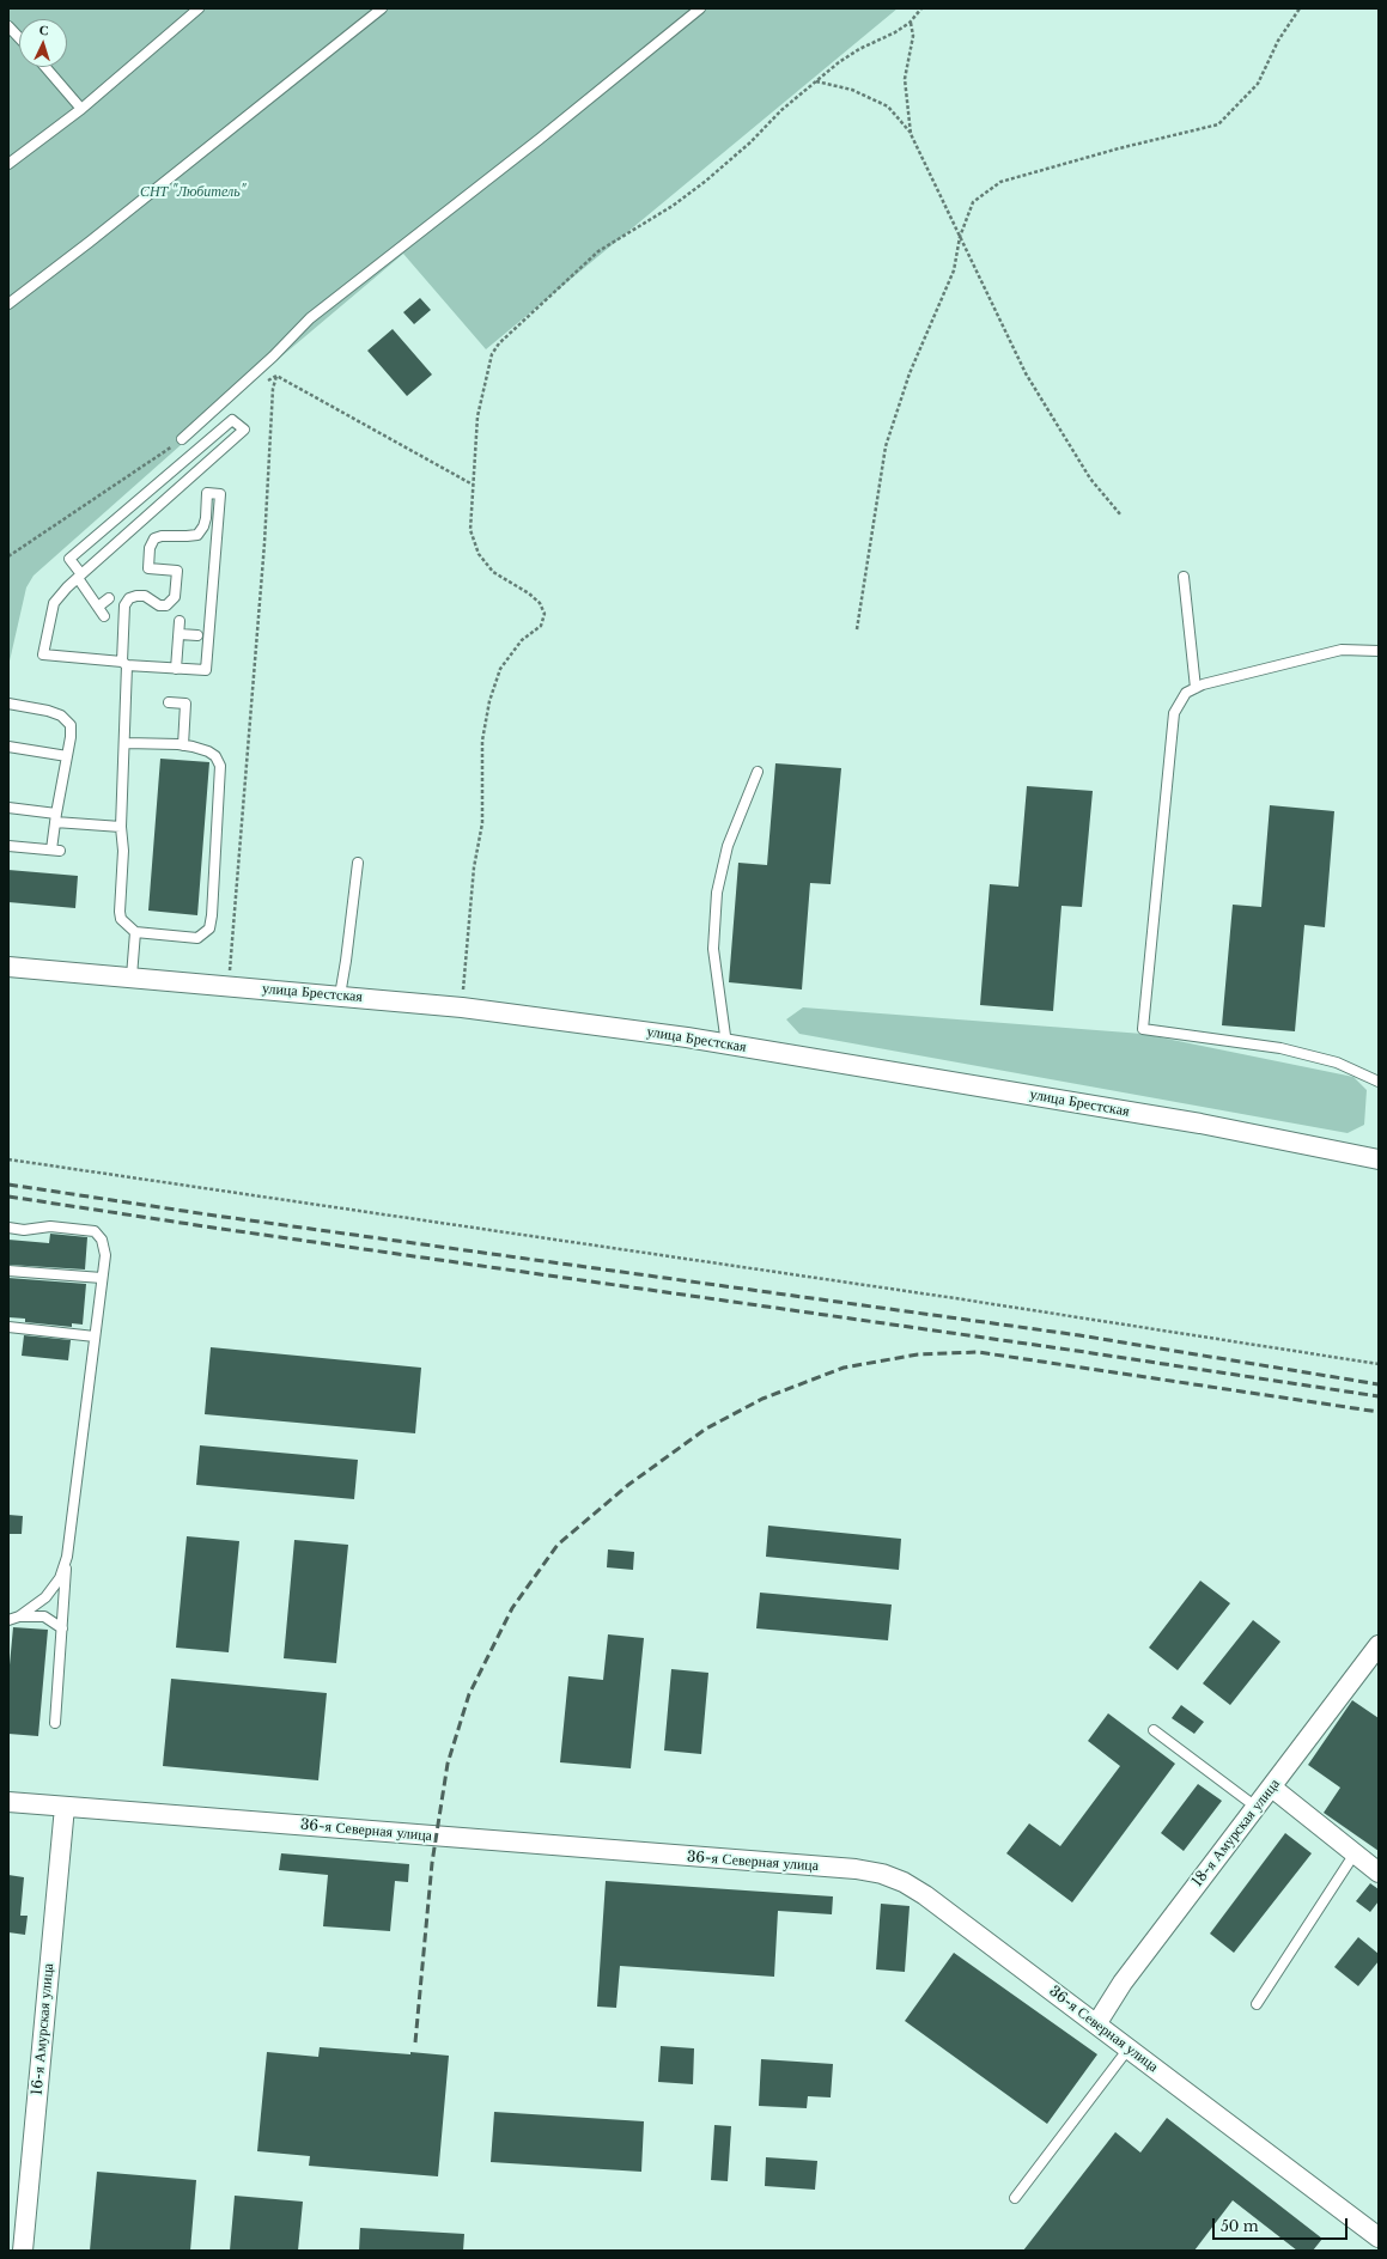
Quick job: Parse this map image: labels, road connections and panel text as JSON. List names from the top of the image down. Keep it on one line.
{"streets":{"street":["улица Брестская","36-я Северная улица","18-я Амурская улица","16-я Амурская улица"]},"crossings":[["36-я Северная улица","18-я Амурская улица"],["36-я Северная улица","16-я Амурская улица"]],"parks":["СНТ \"Любитель\""],"scale_bar":"50 m","north":"top"}
